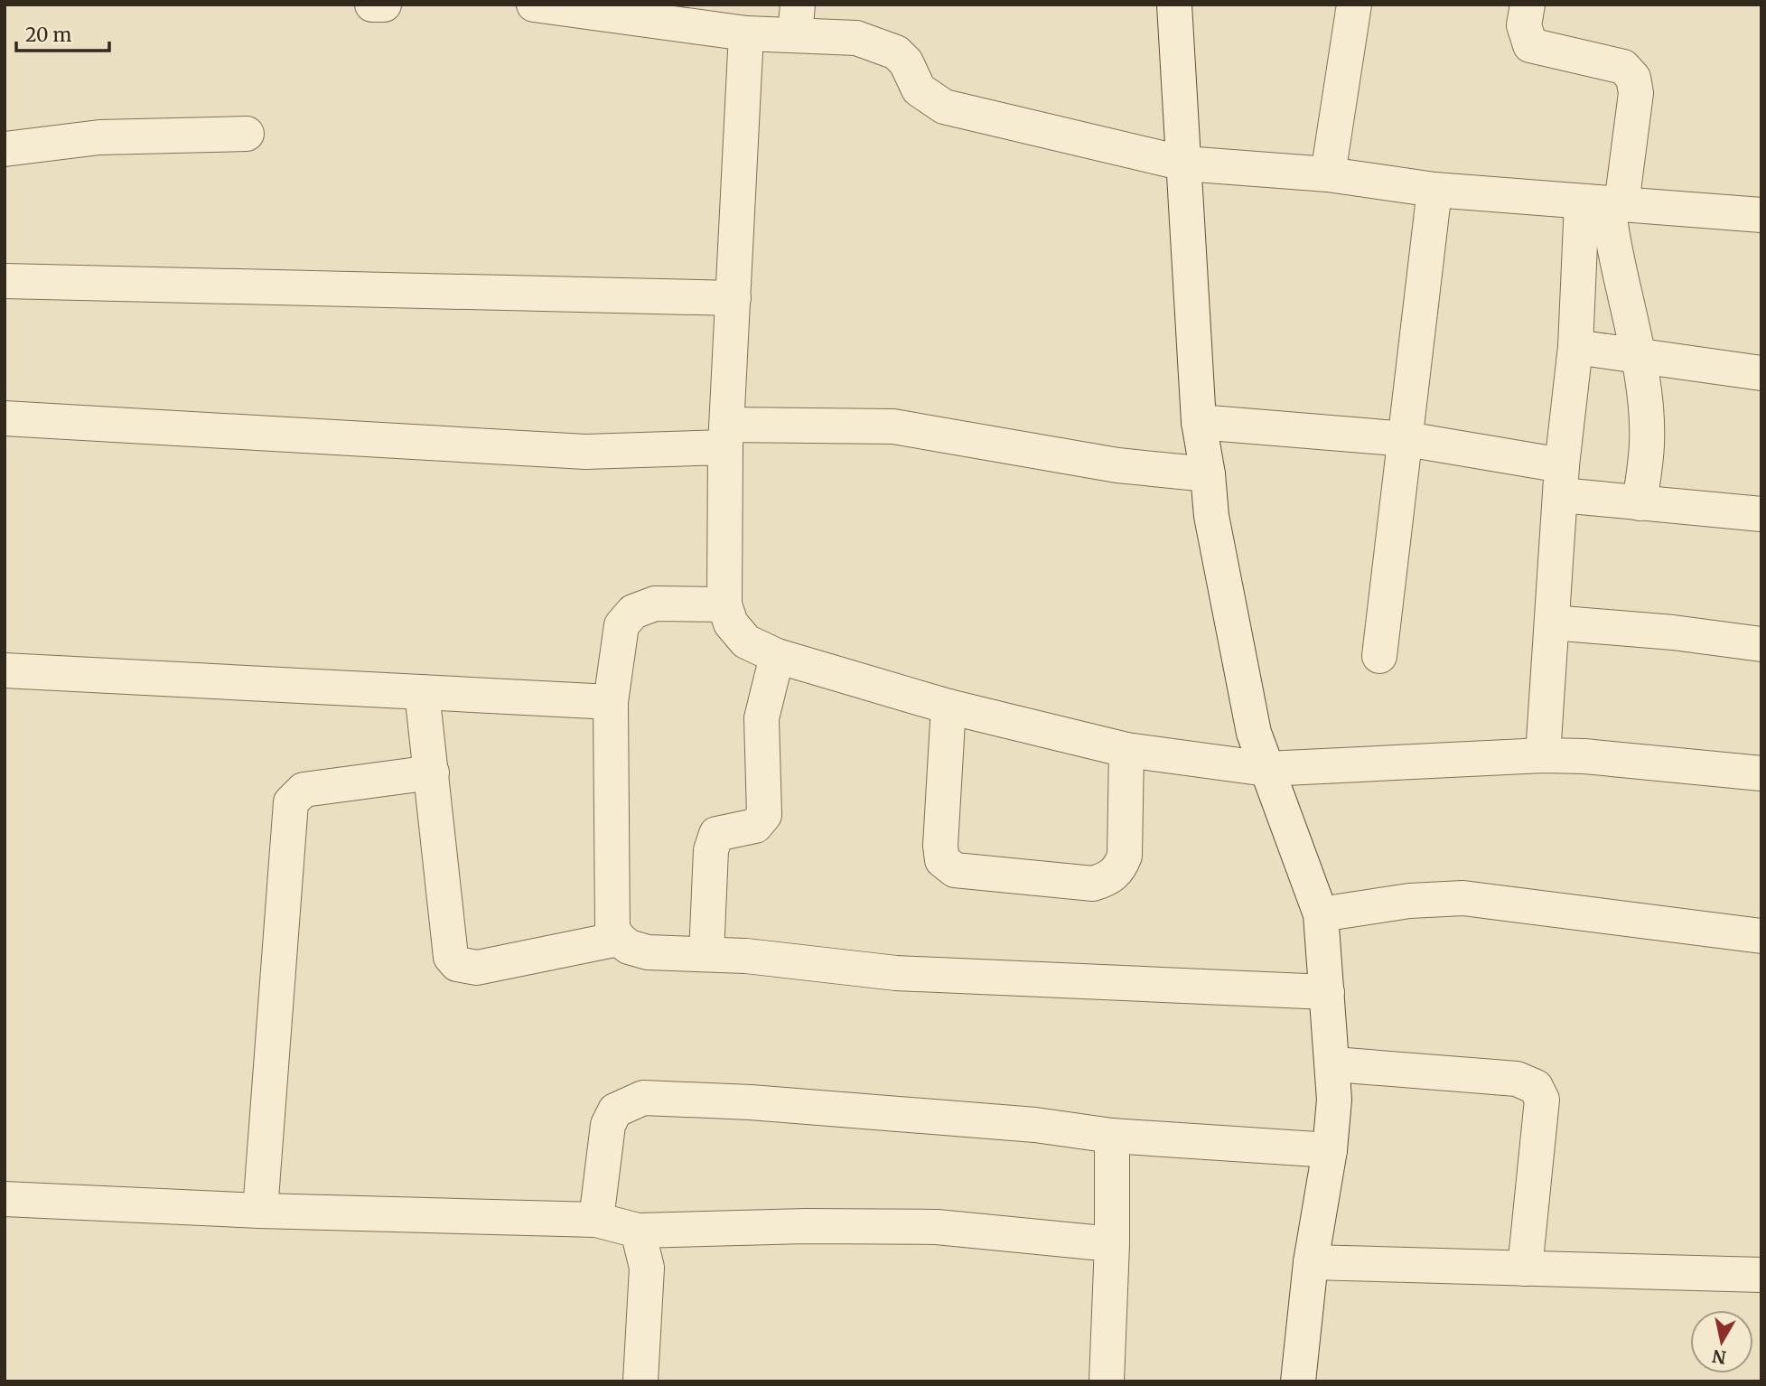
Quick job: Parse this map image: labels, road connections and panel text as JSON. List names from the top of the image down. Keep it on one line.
{"scale_bar":"20 m","north":"bottom"}
